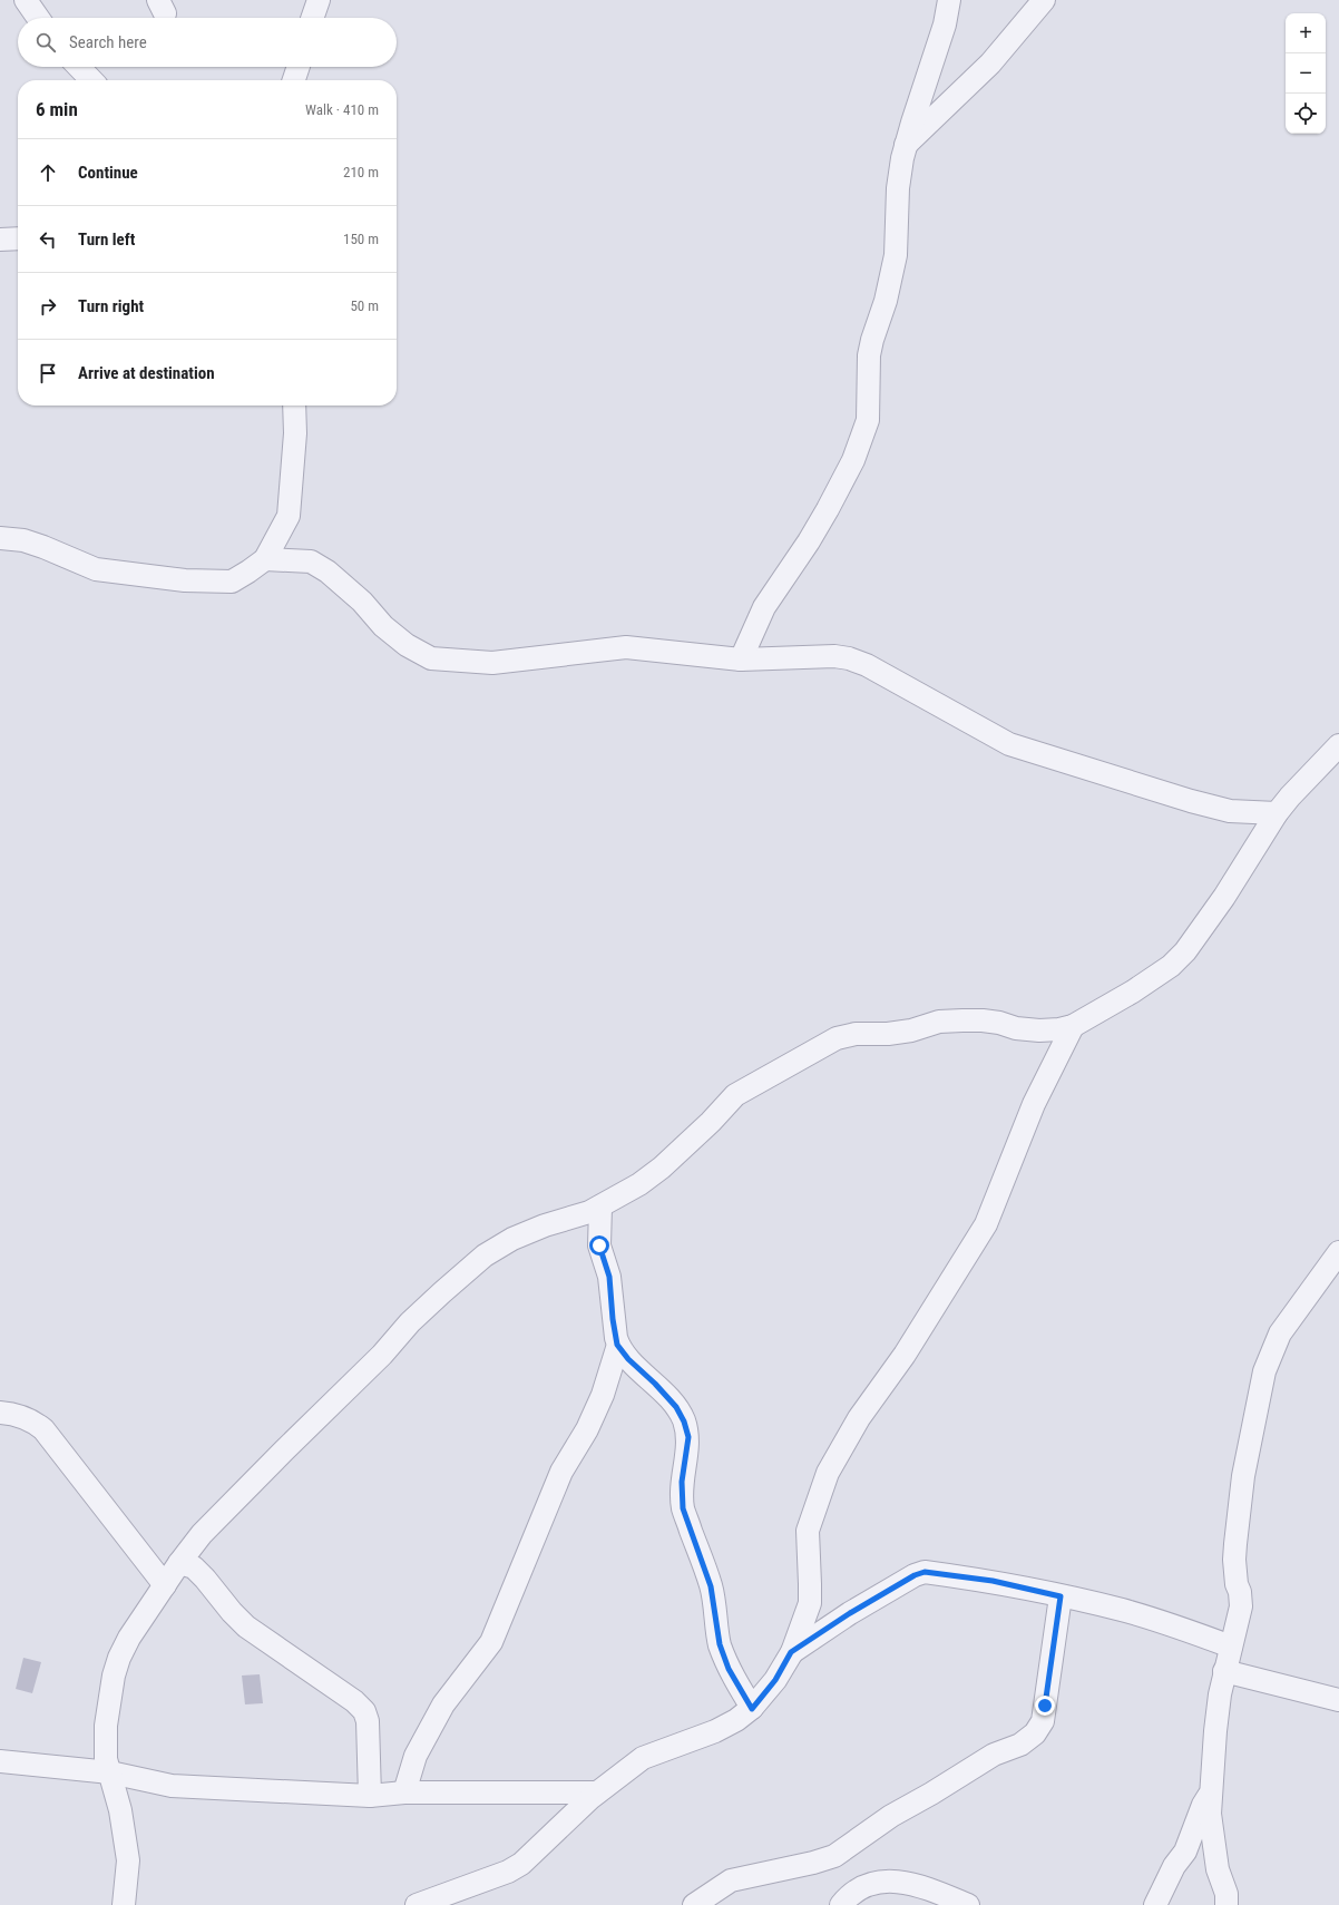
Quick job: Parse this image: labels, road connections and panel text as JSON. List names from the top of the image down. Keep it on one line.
{"page":{"map_buttons":["+","−"],"search":"Search here","heading":["6 min","Walk · 410 m"],"list":[["Continue","210 m"],["Turn left","150 m"],["Turn right","50 m"],"Arrive at destination"]}}
